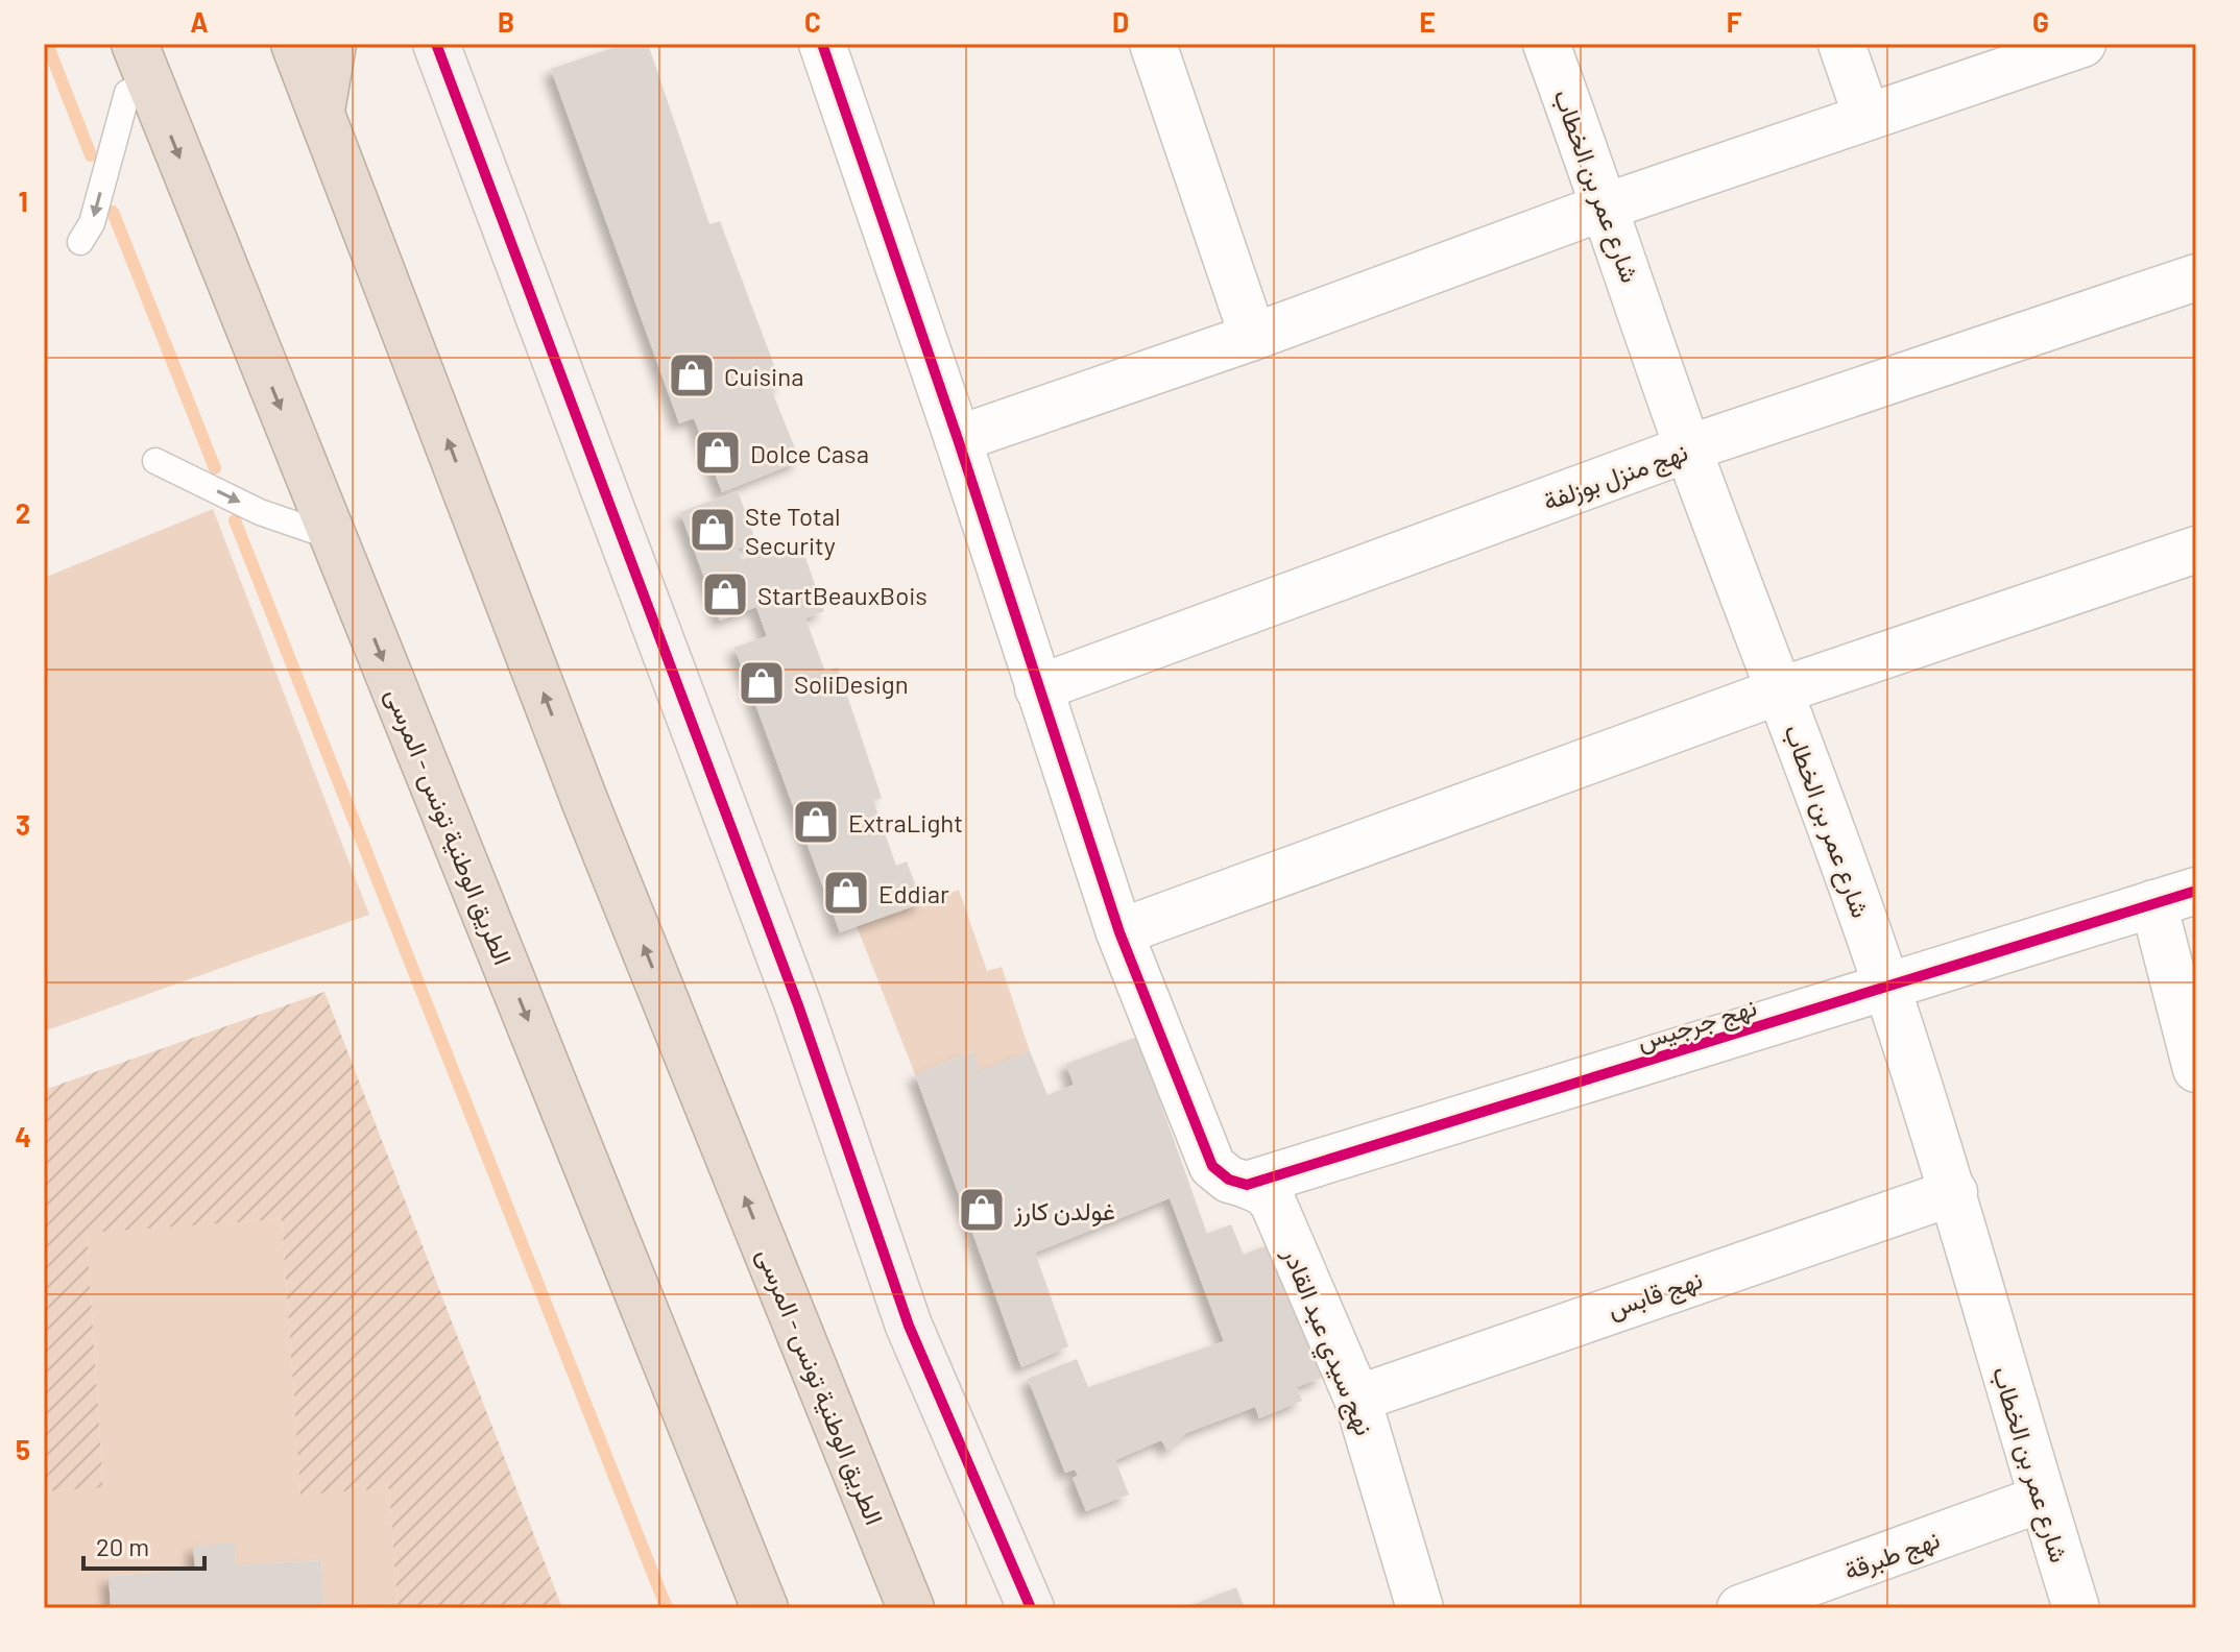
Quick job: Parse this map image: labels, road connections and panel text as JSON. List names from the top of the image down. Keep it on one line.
{"streets":{"highway":["الطريق الوطنية تونس - المرسى"],"street":["شارع عمر بن الخطاب","نهج منزل بوزلفة","نهج جرجيس","نهج قابس","نهج سيدي عبد القادر","نهج طبرقة"]},"crossings":[["شارع عمر بن الخطاب","نهج منزل بوزلفة"],["شارع عمر بن الخطاب","نهج جرجيس"],["شارع عمر بن الخطاب","نهج قابس"],["شارع عمر بن الخطاب","نهج طبرقة"],["نهج جرجيس","نهج سيدي عبد القادر"],["نهج قابس","نهج سيدي عبد القادر"]],"places":{"shop":["Cuisina","Dolce Casa","Ste Total Security","StartBeauxBois","SoliDesign","ExtraLight","Eddiar","غولدن كارز"]},"scale_bar":"20 m","grid":{"columns":["A","B","C","D","E","F","G"],"rows":["1","2","3","4","5"]}}
